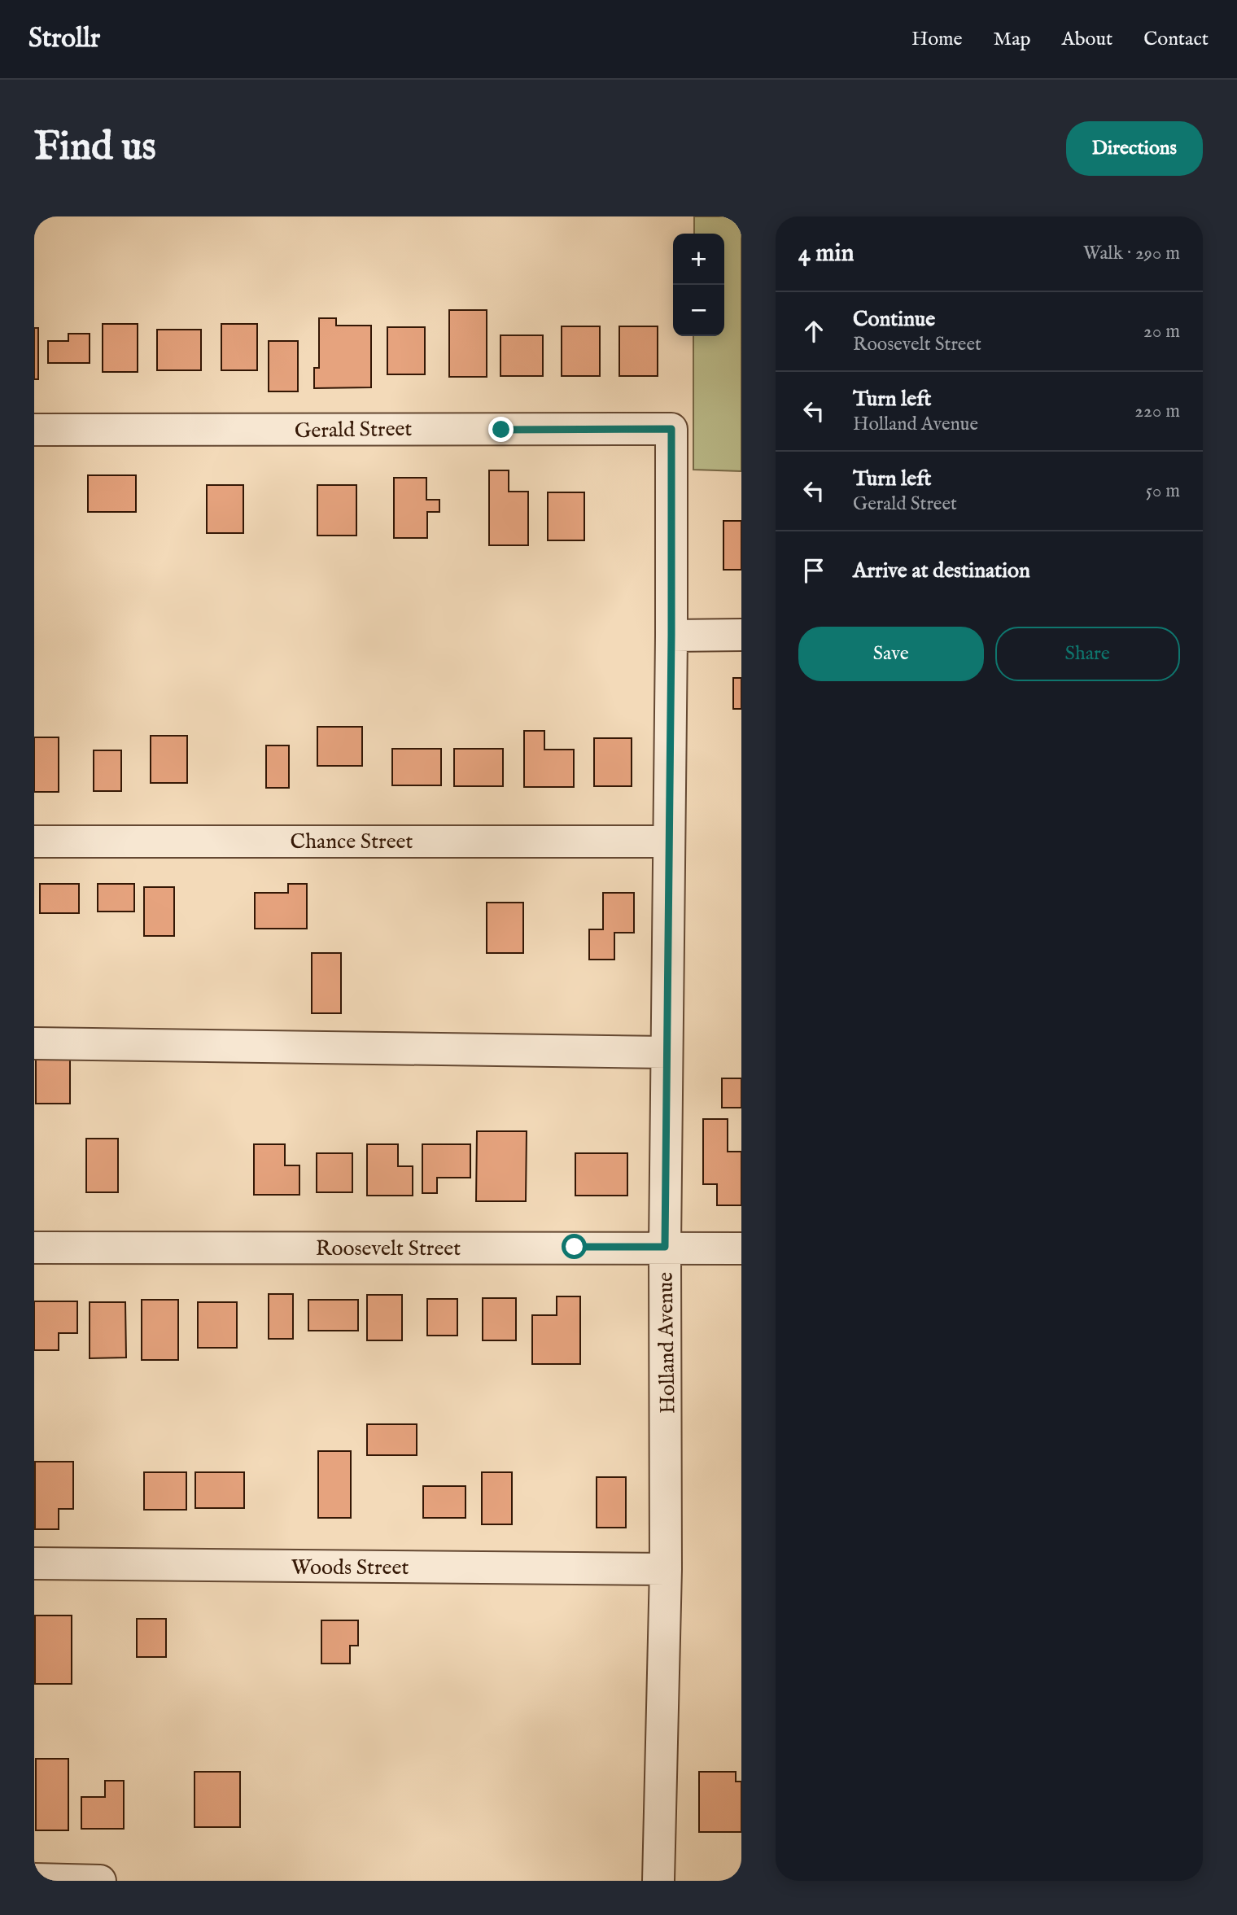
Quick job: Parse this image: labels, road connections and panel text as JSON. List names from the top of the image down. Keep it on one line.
{"streets":{"street":["Gerald Street","Chance Street","Roosevelt Street","Holland Avenue","Woods Street"]},"crossings":[["Gerald Street","Holland Avenue"],["Chance Street","Holland Avenue"],["Roosevelt Street","Holland Avenue"],["Holland Avenue","Woods Street"]],"page":{"header":"Strollr","nav":["Home","Map","About","Contact"],"buttons":["Directions",["Save","Share"]],"title":"Find us","heading":["4 min","Walk · 290 m"],"map_buttons":["+","−"],"list":[["Continue","Roosevelt Street","20 m"],["Turn left","Holland Avenue","220 m"],["Turn left","Gerald Street","50 m"],"Arrive at destination"]}}
